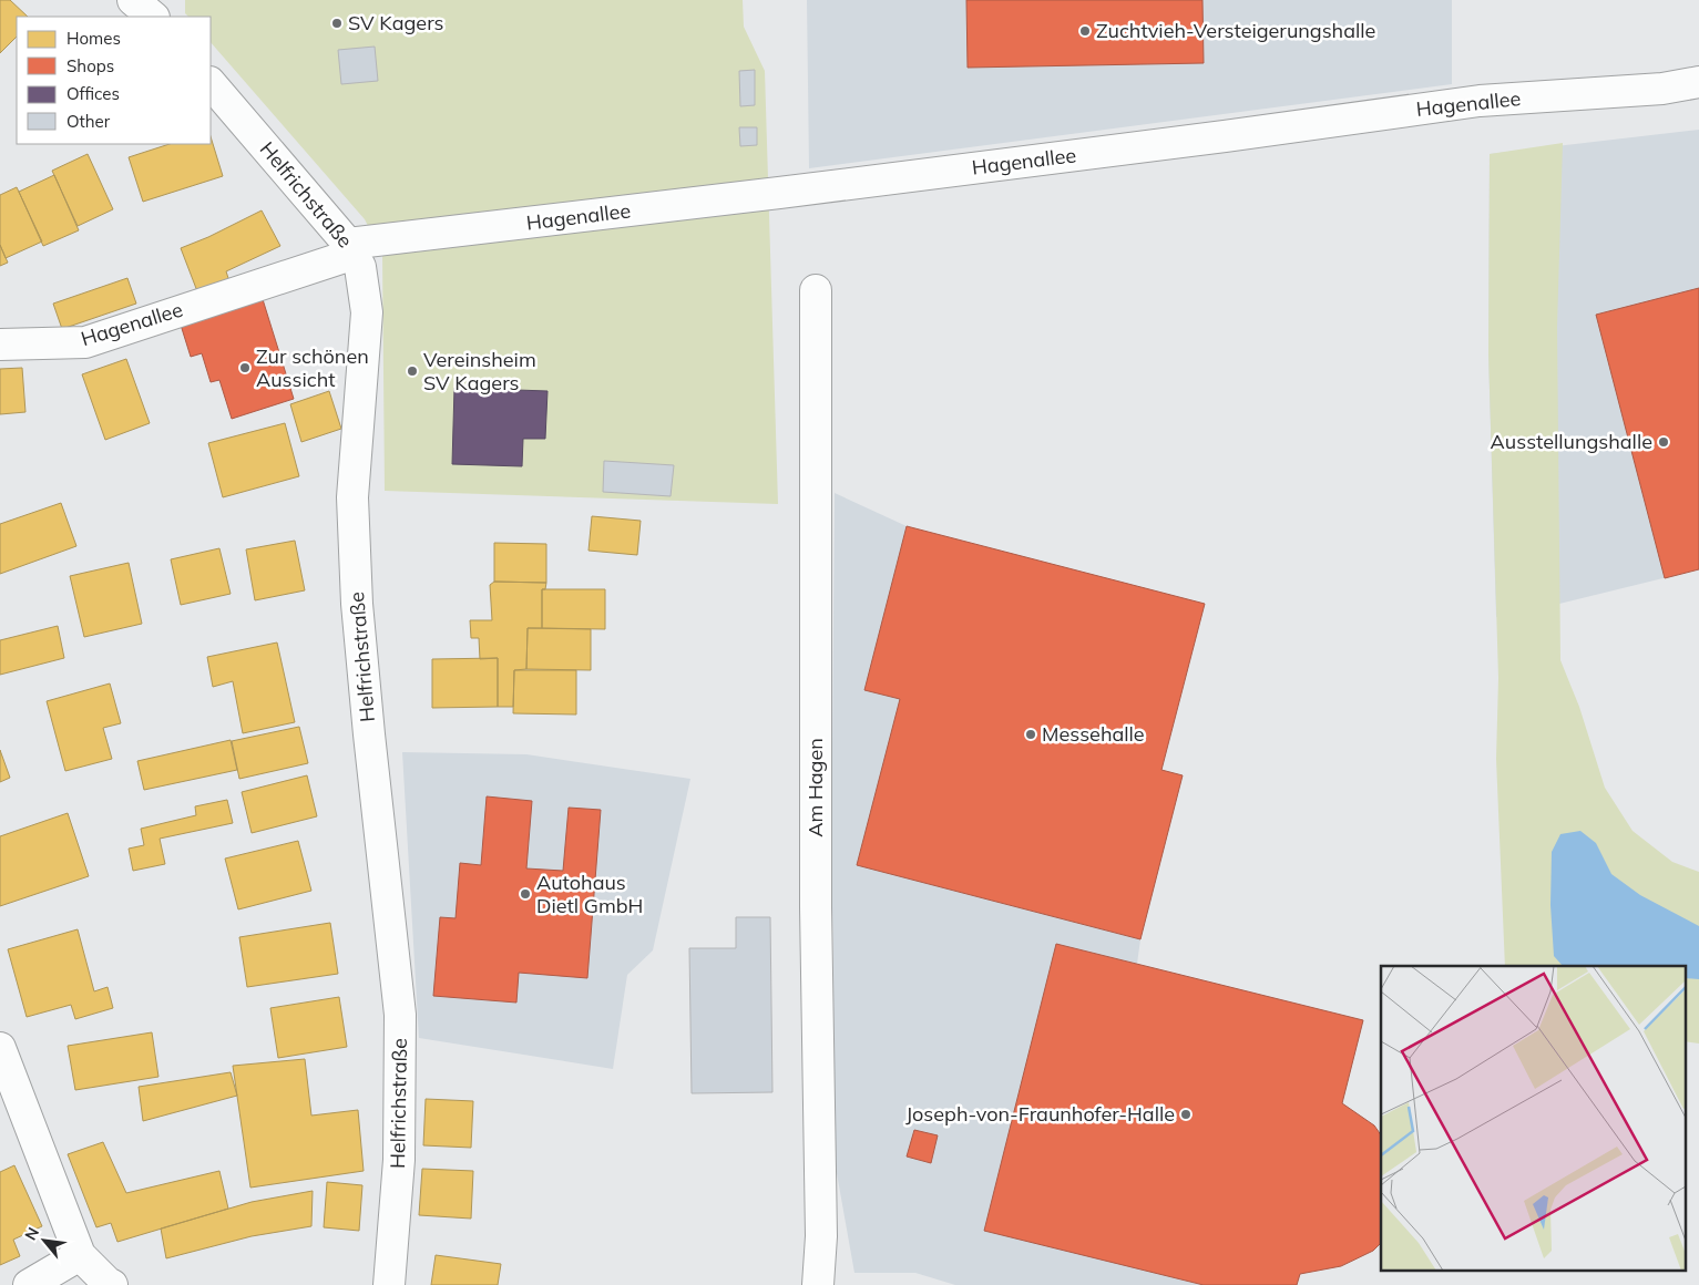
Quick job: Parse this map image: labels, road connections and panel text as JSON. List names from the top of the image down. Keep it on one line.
{"streets":{"street":["Hagenallee","Helfrichstraße","Am Hagen"]},"crossings":[["Hagenallee","Helfrichstraße"]],"places":["SV Kagers","Zuchtvieh-Versteigerungshalle","Zur schönen Aussicht","Vereinsheim SV Kagers","Ausstellungshalle","Messehalle","Autohaus Dietl GmbH","Joseph-von-Fraunhofer-Halle"],"legend":["Homes","Shops","Offices","Other"],"north":"top left"}
